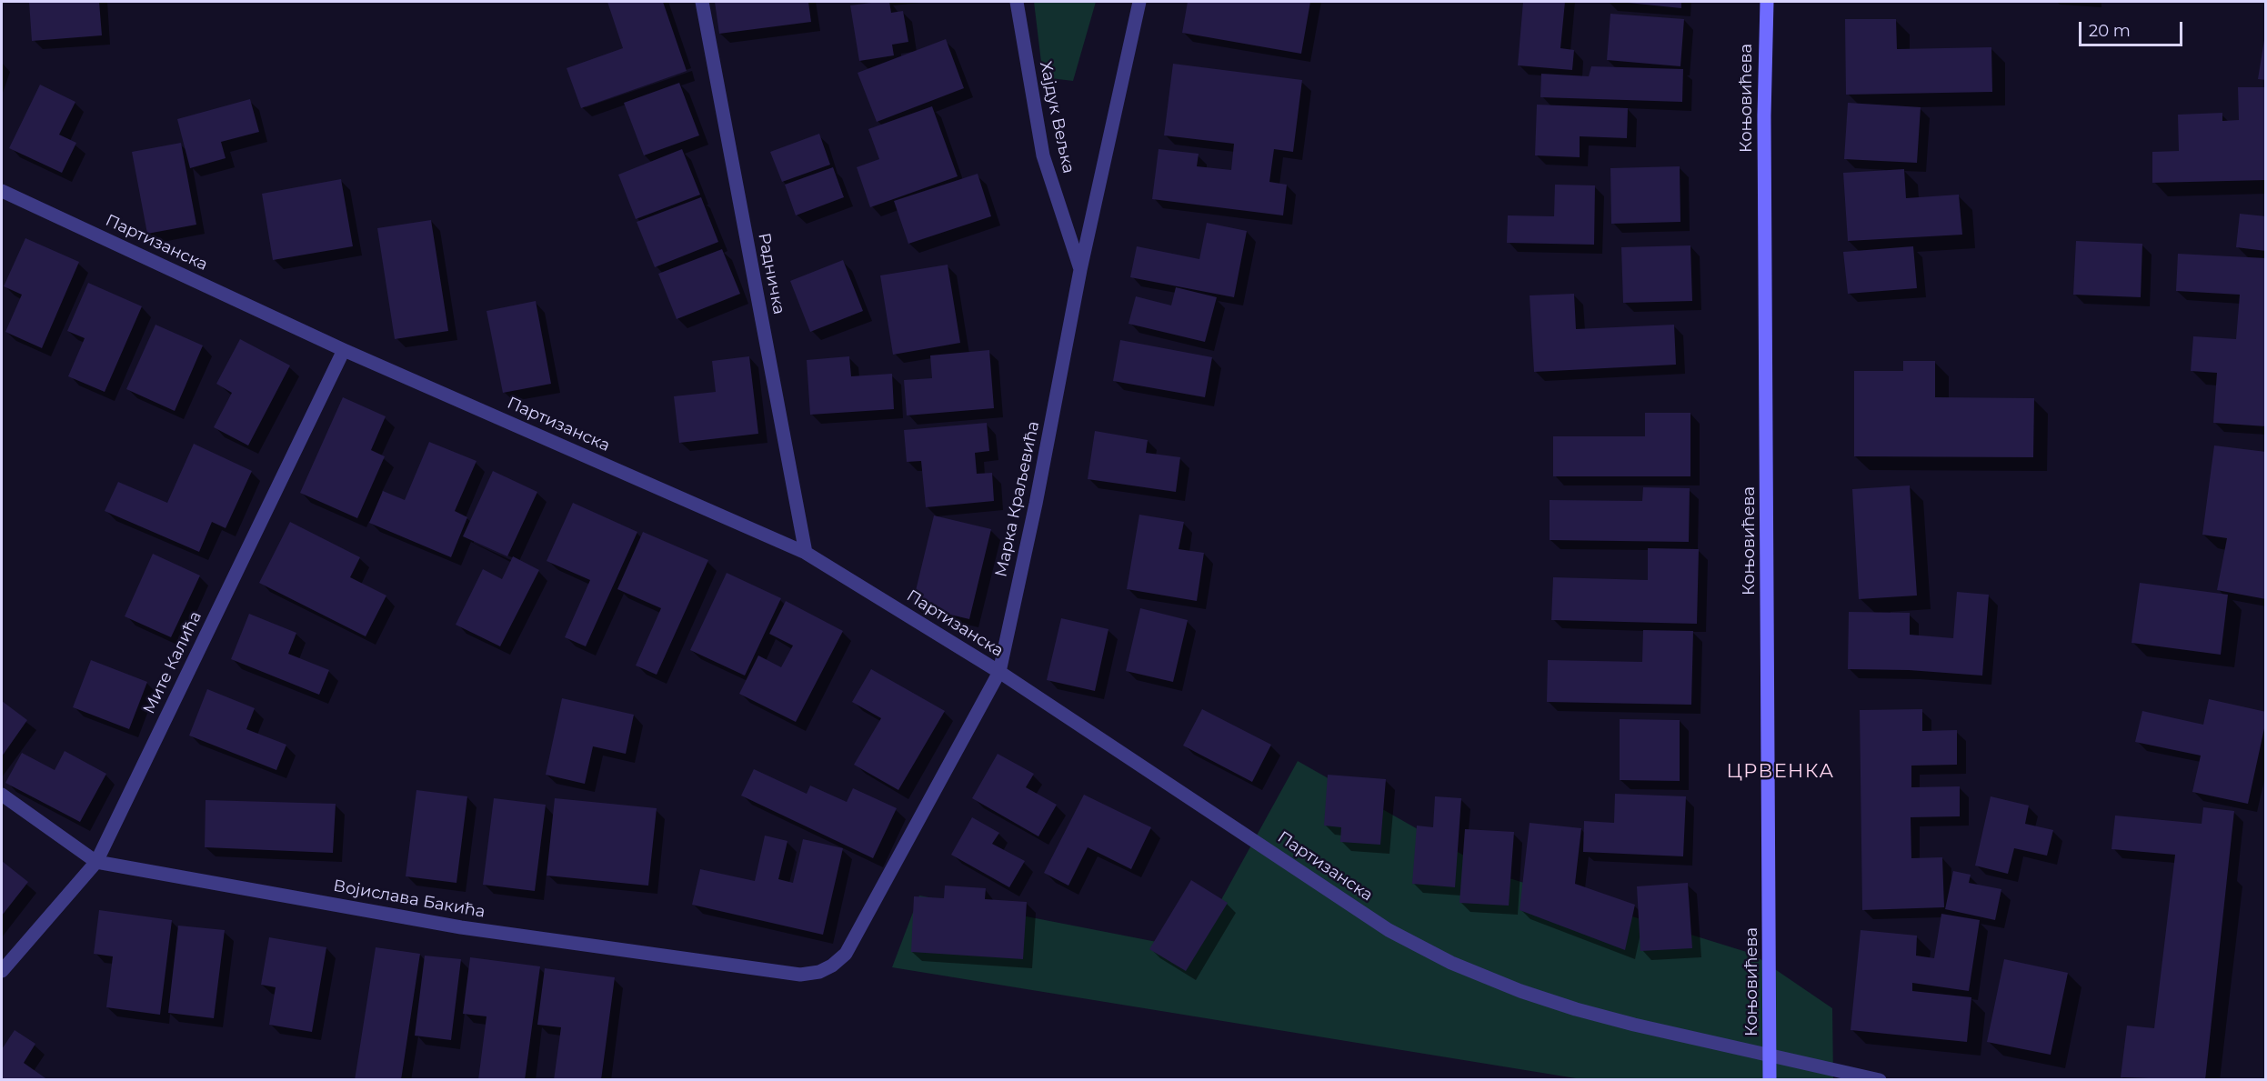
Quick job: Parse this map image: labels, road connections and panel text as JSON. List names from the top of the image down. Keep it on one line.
{"streets":{"main road":["Коњовићева"],"street":["Хајдук Вељка","Партизанска","Радничка","Марка Краљевића","Мите Калића","Војислава Бакића"]},"crossings":[["Коњовићева","Партизанска"],["Хајдук Вељка","Марка Краљевића"],["Партизанска","Радничка"],["Партизанска","Марка Краљевића"],["Партизанска","Мите Калића"],["Марка Краљевића","Војислава Бакића"],["Мите Калића","Војислава Бакића"]],"districts":["ЦРВЕНКА"],"scale_bar":"20 m"}
